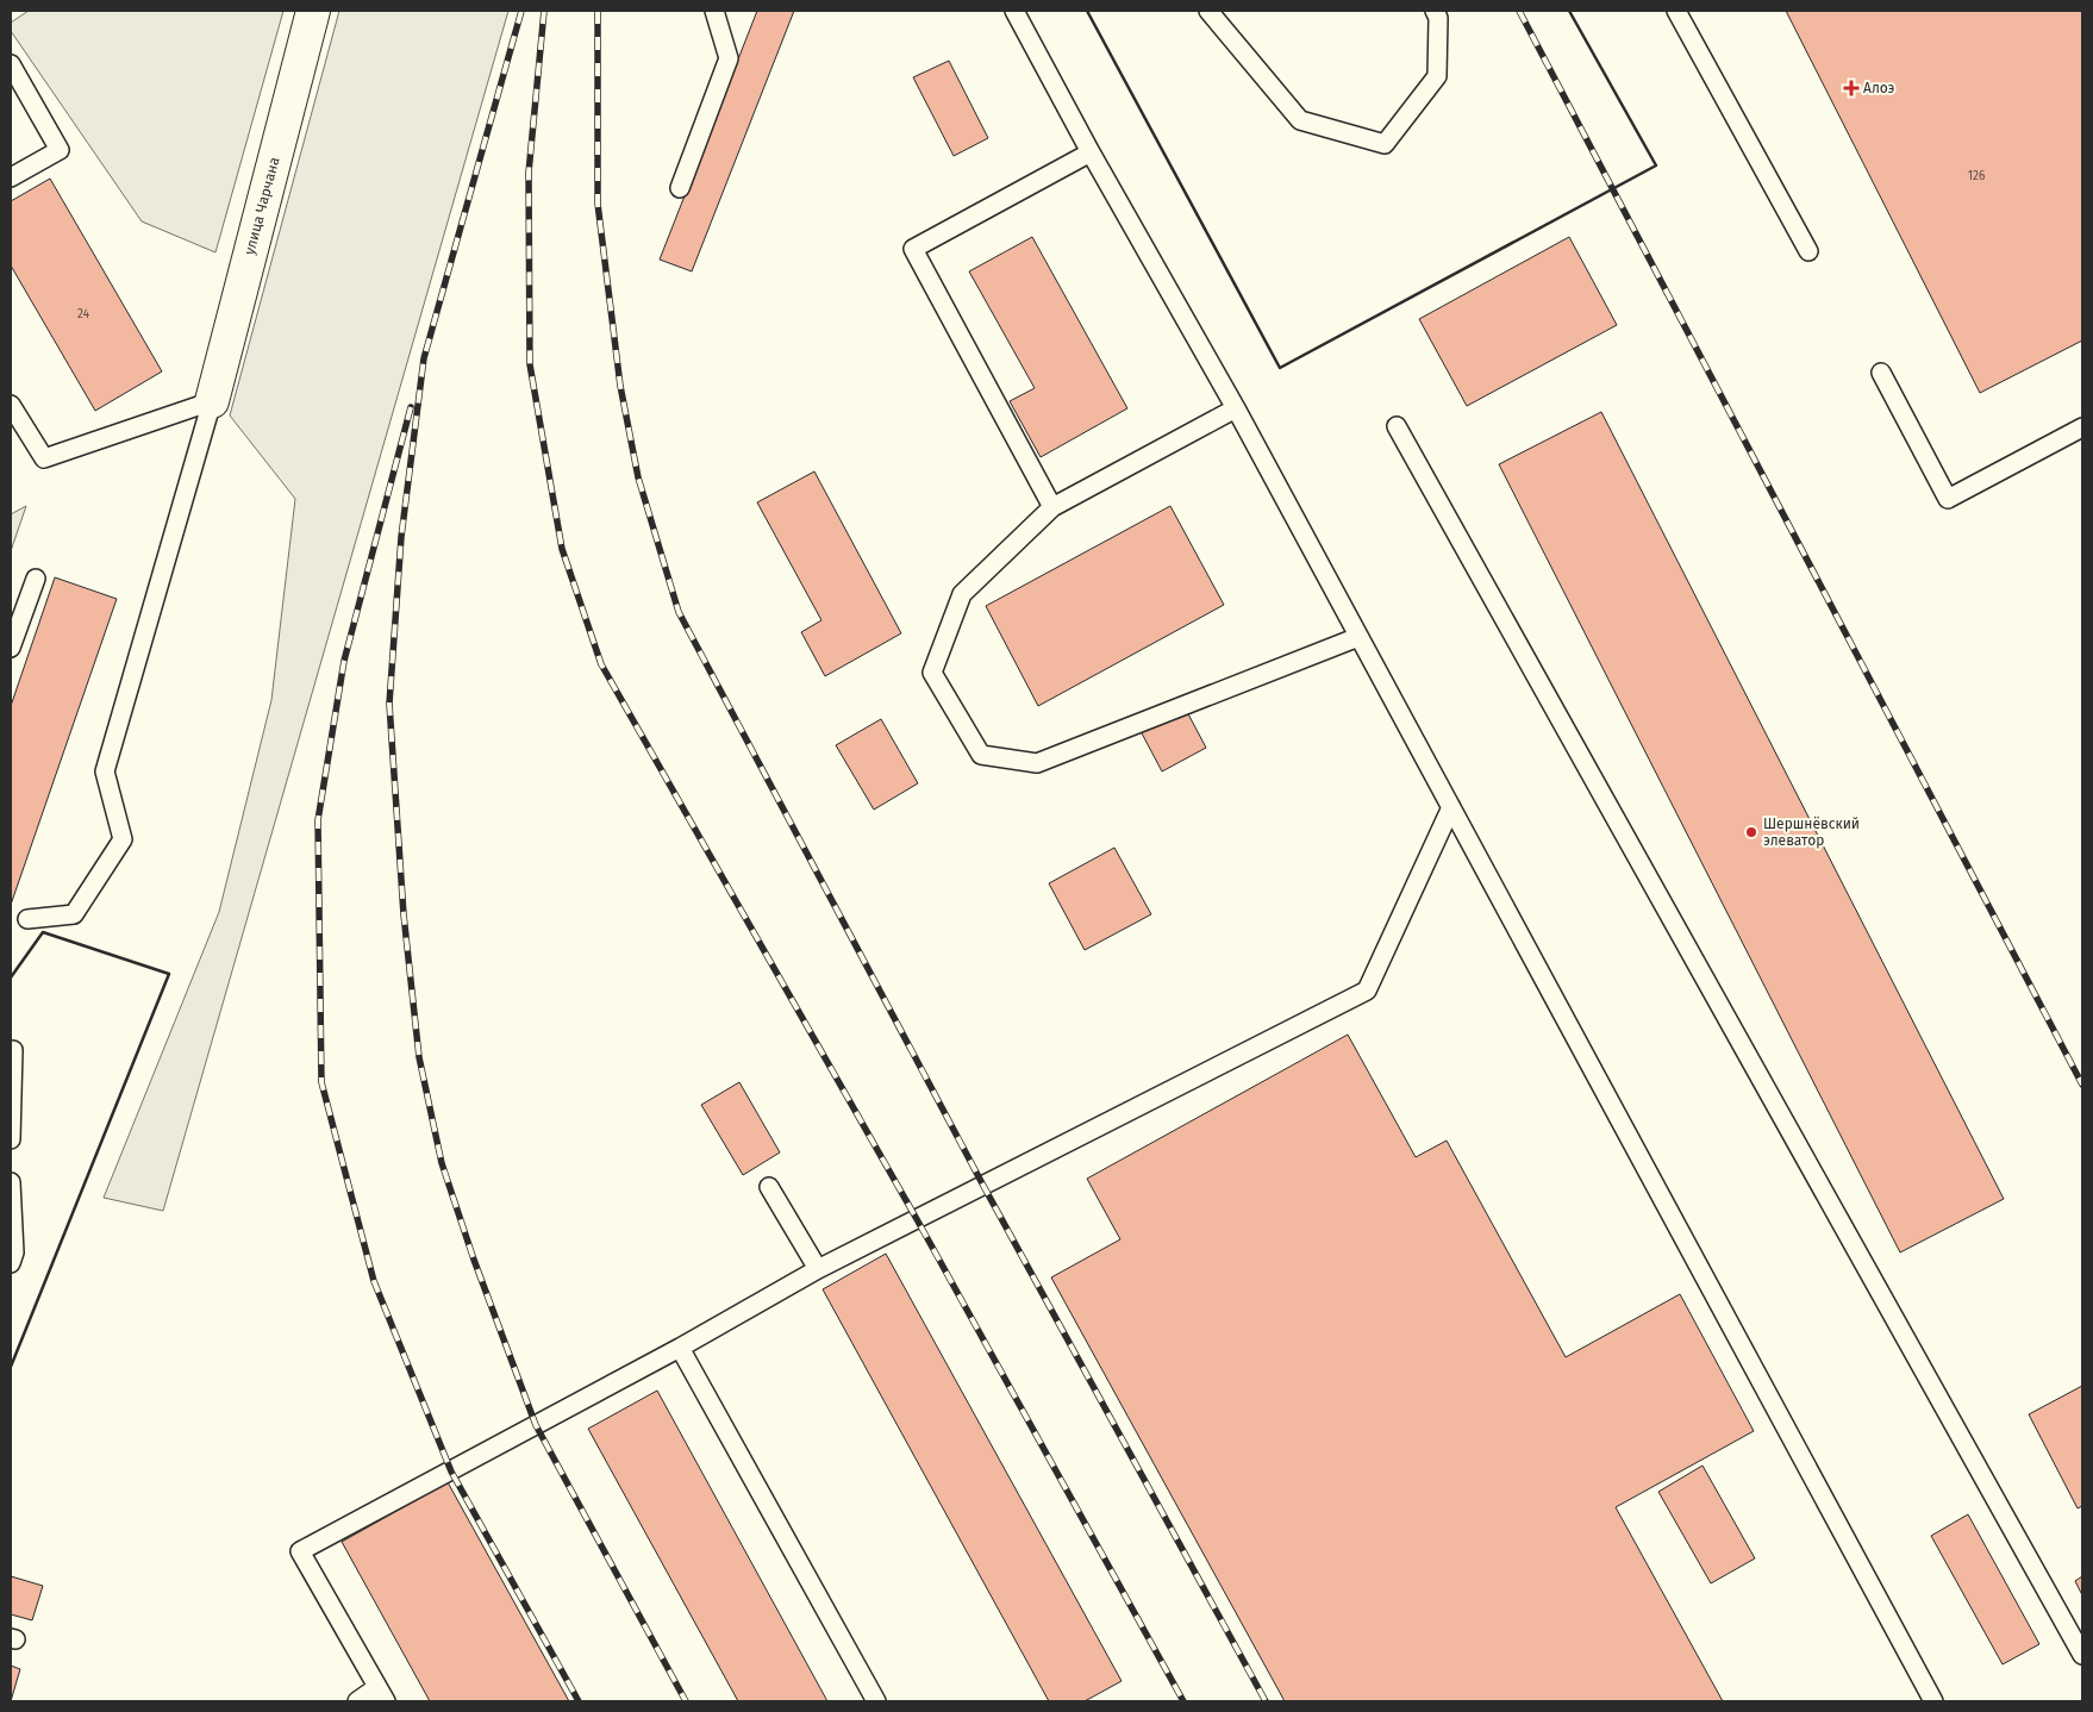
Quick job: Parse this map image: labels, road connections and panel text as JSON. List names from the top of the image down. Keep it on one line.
{"streets":{"street":["улица Чарчана"]},"places":{"health":["Алоэ"],"other":["Шершнёвский элеватор"]},"house_numbers":["126","24"]}
